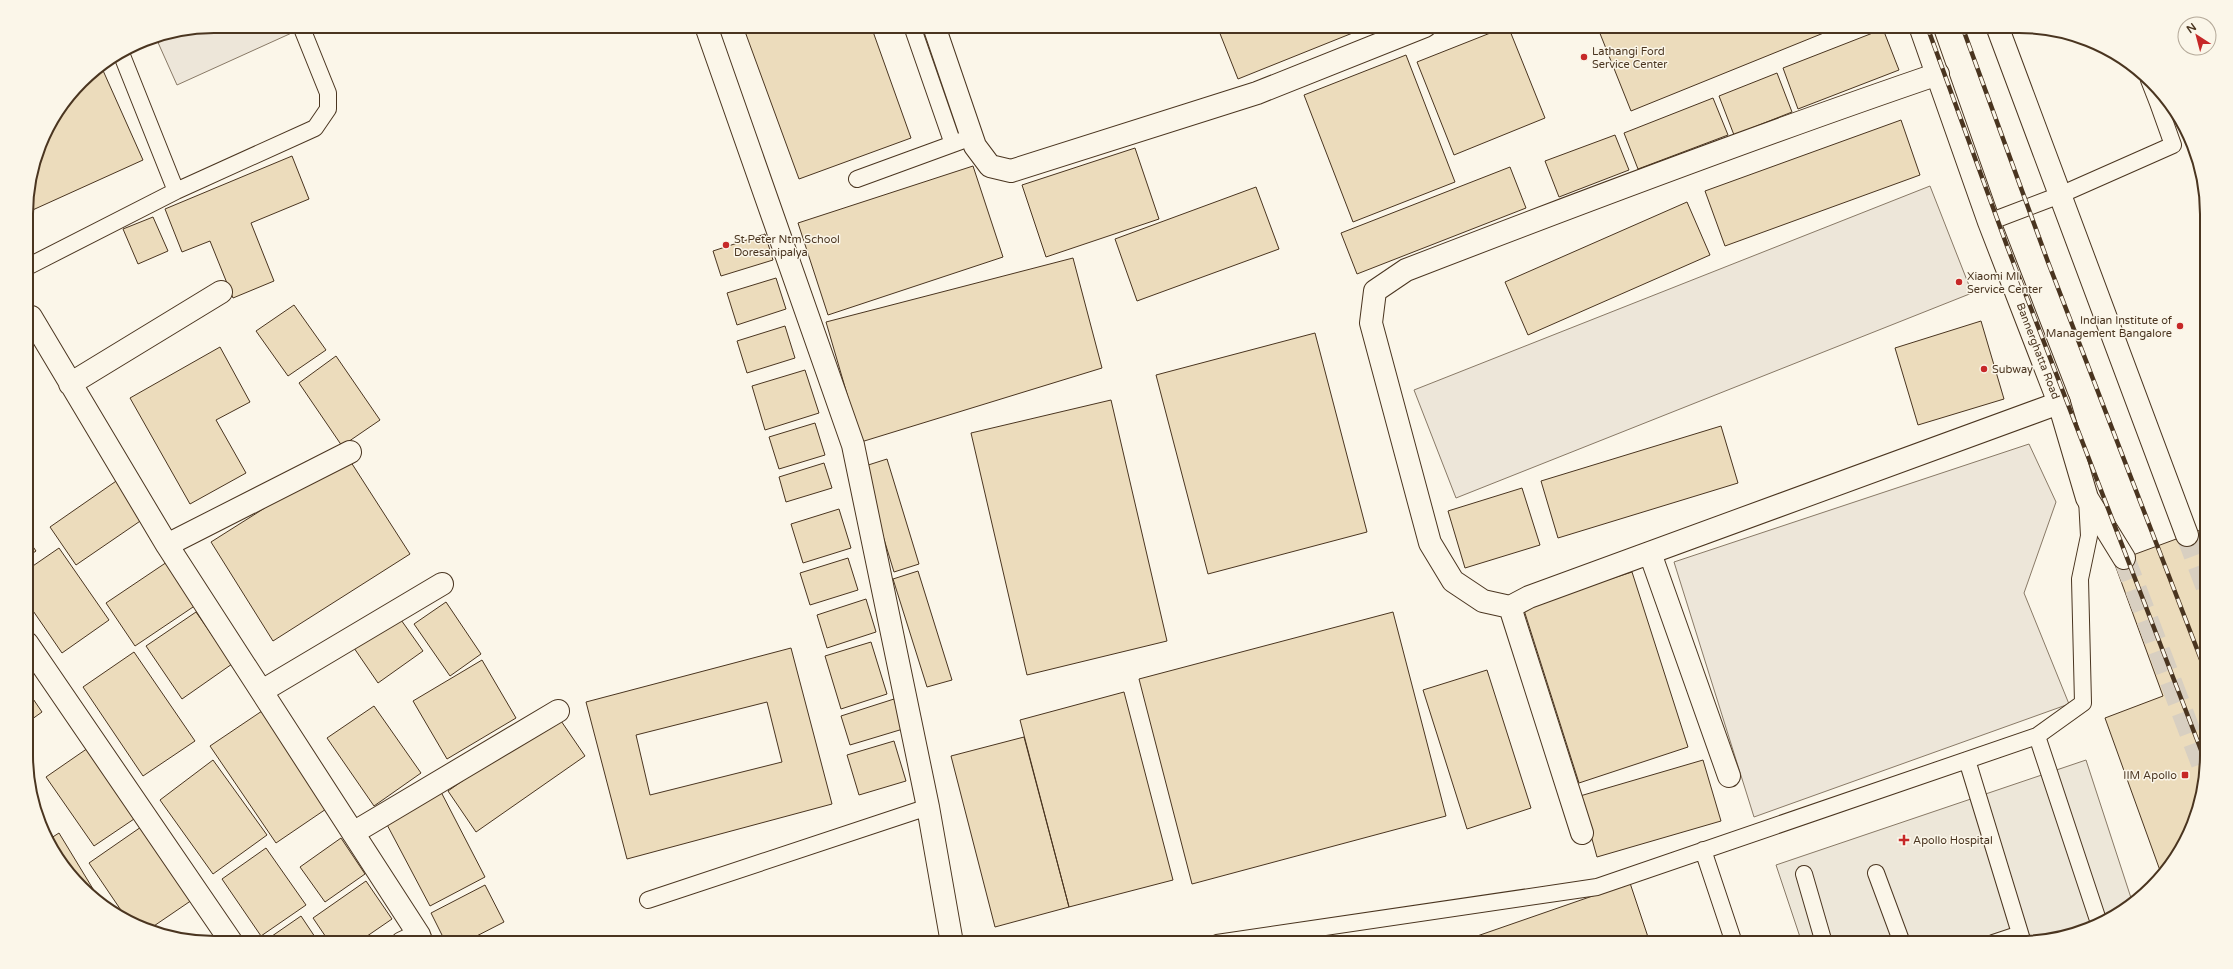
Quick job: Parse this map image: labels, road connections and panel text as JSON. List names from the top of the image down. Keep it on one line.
{"streets":{"street":["Bannerghatta Road"]},"places":{"other":["Lathangi Ford Service Center","St Peter Ntm School Doresanipalya","Xiaomi MI Service Center","Indian Institute of Management Bangalore","Subway"],"transit":["IIM Apollo"],"health":["Apollo Hospital"]},"north":"top left"}
